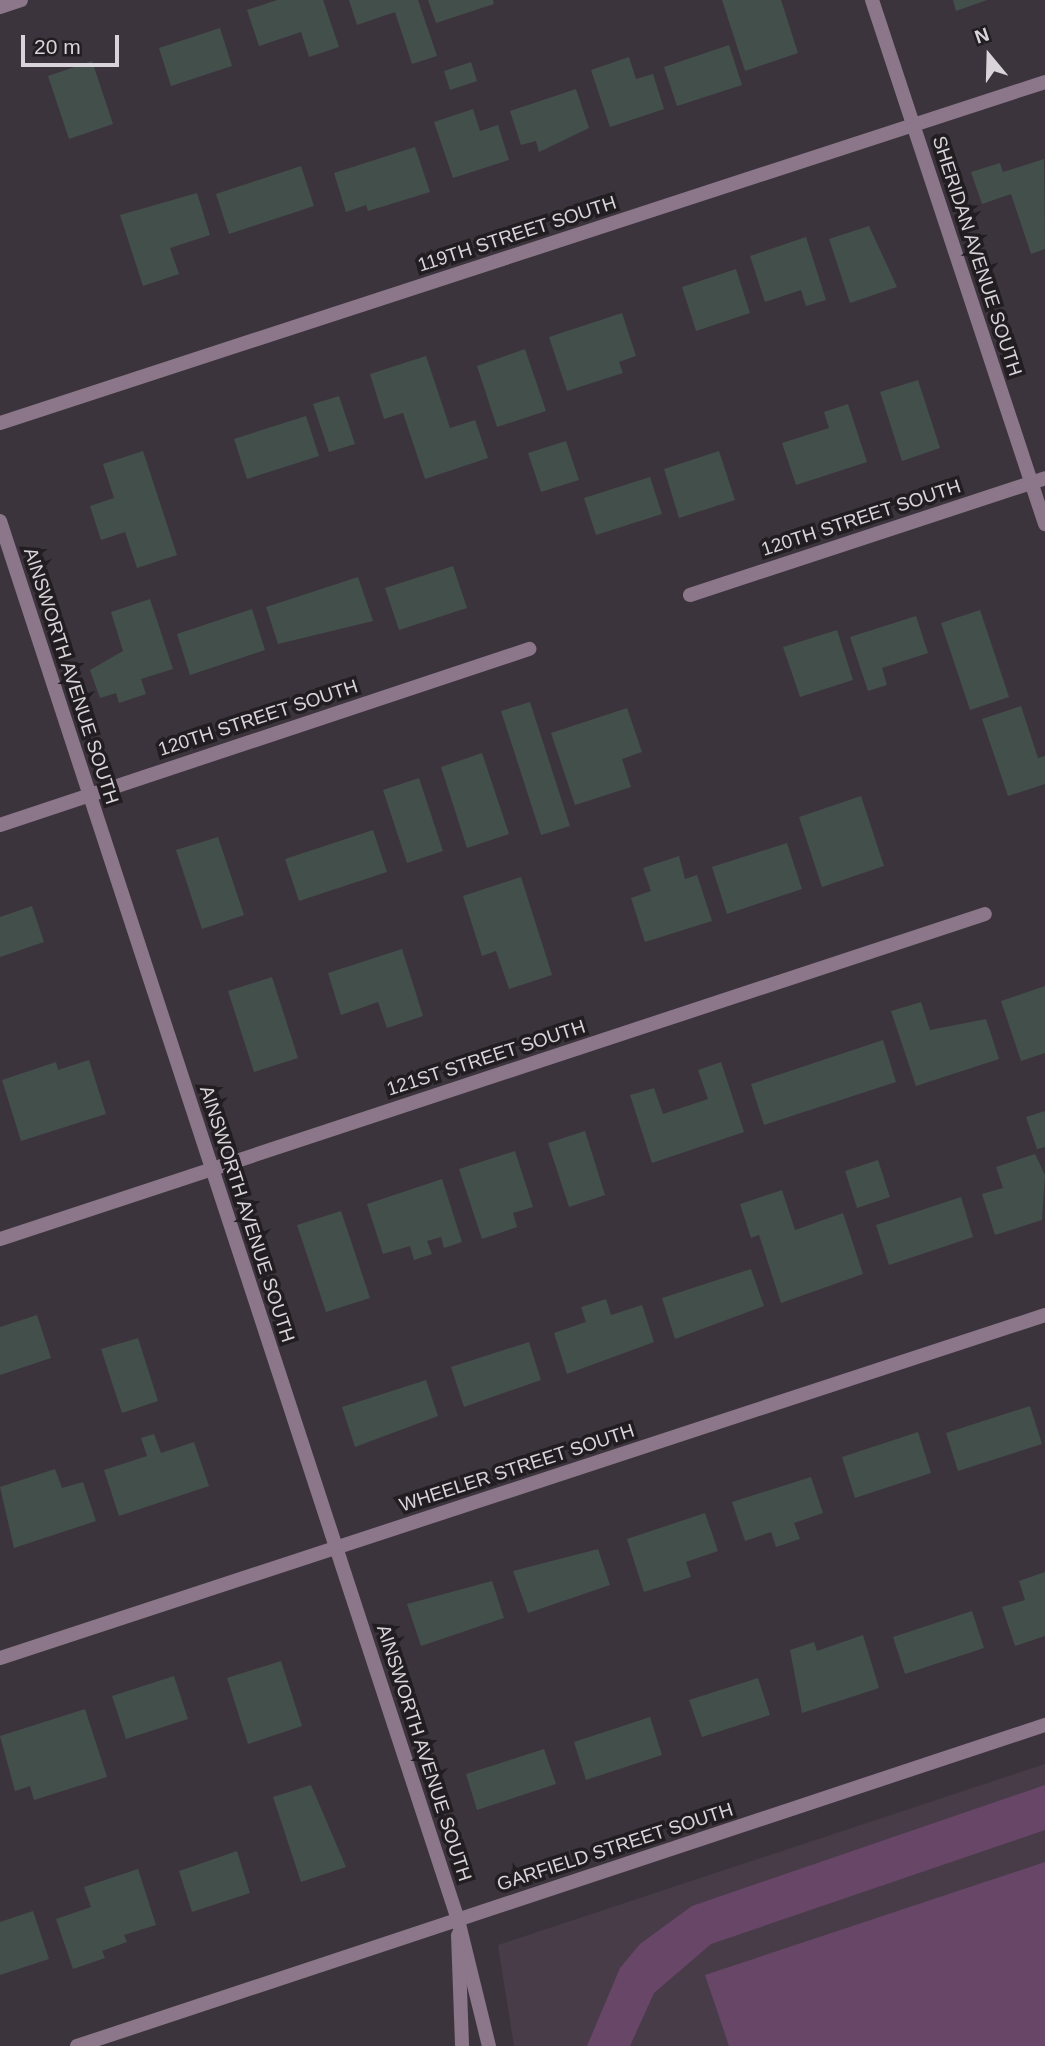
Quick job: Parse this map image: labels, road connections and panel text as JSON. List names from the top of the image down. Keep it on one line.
{"streets":{"street":["119TH STREET SOUTH","SHERIDAN AVENUE SOUTH","120TH STREET SOUTH","AINSWORTH AVENUE SOUTH","121ST STREET SOUTH","WHEELER STREET SOUTH","GARFIELD STREET SOUTH"]},"crossings":[["119TH STREET SOUTH","SHERIDAN AVENUE SOUTH"],["SHERIDAN AVENUE SOUTH","120TH STREET SOUTH"],["120TH STREET SOUTH","AINSWORTH AVENUE SOUTH"],["AINSWORTH AVENUE SOUTH","121ST STREET SOUTH"],["AINSWORTH AVENUE SOUTH","WHEELER STREET SOUTH"],["AINSWORTH AVENUE SOUTH","GARFIELD STREET SOUTH"]],"scale_bar":"20 m","north":"top"}
